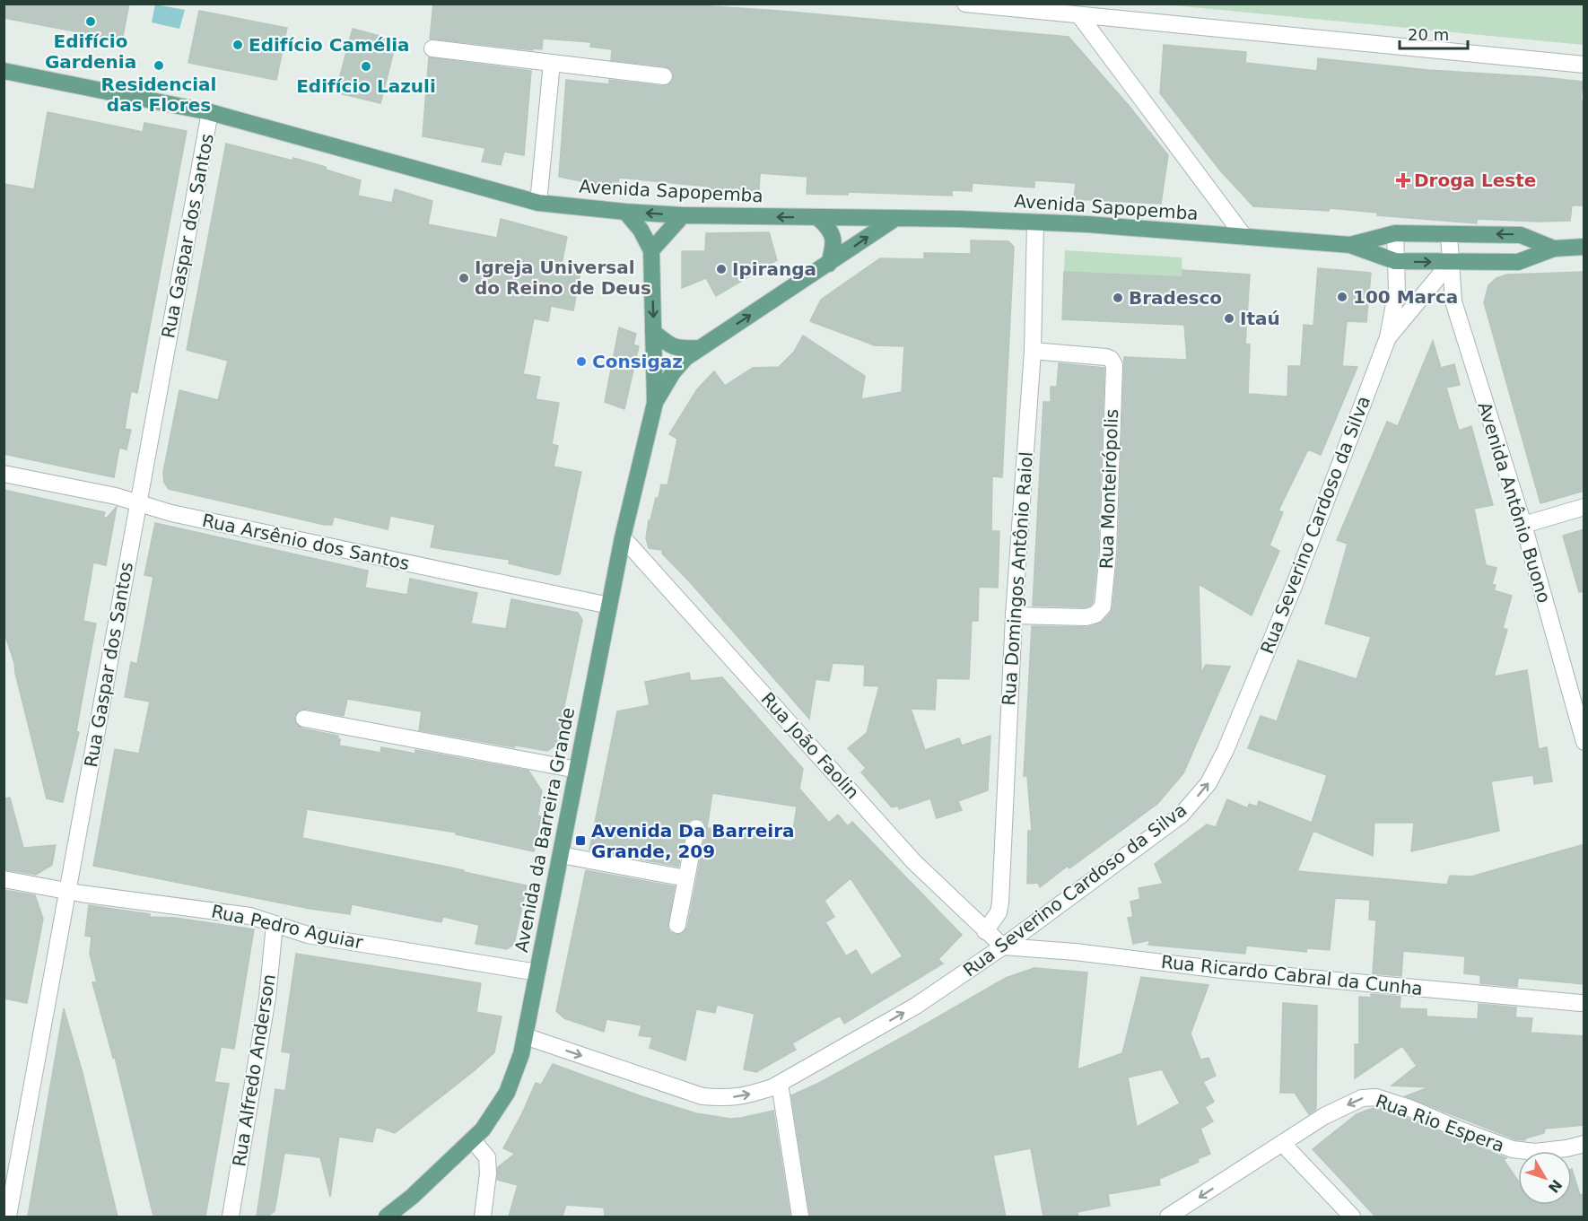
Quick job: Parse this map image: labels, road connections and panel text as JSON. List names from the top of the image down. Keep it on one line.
{"streets":{"main road":["Avenida Sapopemba","Avenida da Barreira Grande"],"street":["Rua Gaspar dos Santos","Rua Monteirópolis","Avenida Antônio Buono","Rua Severino Cardoso da Silva","Rua Arsênio dos Santos","Rua Domingos Antônio Raiol","Rua João Faolin","Rua Pedro Aguiar","Rua Ricardo Cabral da Cunha","Rua Alfredo Anderson","Rua Rio Espera"]},"crossings":[["Avenida Sapopemba","Rua Gaspar dos Santos"],["Avenida Sapopemba","Avenida Antônio Buono"],["Avenida Sapopemba","Rua Severino Cardoso da Silva"],["Avenida Sapopemba","Rua Domingos Antônio Raiol"],["Avenida Sapopemba","Avenida da Barreira Grande"],["Rua Gaspar dos Santos","Rua Arsênio dos Santos"],["Rua Gaspar dos Santos","Rua Pedro Aguiar"],["Rua Monteirópolis","Rua Domingos Antônio Raiol"],["Avenida Antônio Buono","Rua Severino Cardoso da Silva"],["Rua Severino Cardoso da Silva","Rua João Faolin"],["Rua Severino Cardoso da Silva","Avenida da Barreira Grande"],["Rua Severino Cardoso da Silva","Rua Ricardo Cabral da Cunha"],["Rua Arsênio dos Santos","Avenida da Barreira Grande"],["Rua Domingos Antônio Raiol","Rua João Faolin"],["Rua João Faolin","Avenida da Barreira Grande"],["Rua João Faolin","Rua Ricardo Cabral da Cunha"],["Avenida da Barreira Grande","Rua Pedro Aguiar"],["Rua Pedro Aguiar","Rua Alfredo Anderson"]],"one_way":["Rua Severino Cardoso da Silva","Rua Rio Espera"],"places":{"other":["Edifício Gardenia","Edifício Camélia","Residencial das Flores","Edifício Lazuli","Ipiranga","Igreja Universal do Reino de Deus","100 Marca","Bradesco","Itaú","Consigaz"],"health":["Droga Leste"],"transit":["Avenida Da Barreira Grande, 209"]},"scale_bar":"20 m","north":"bottom right"}
